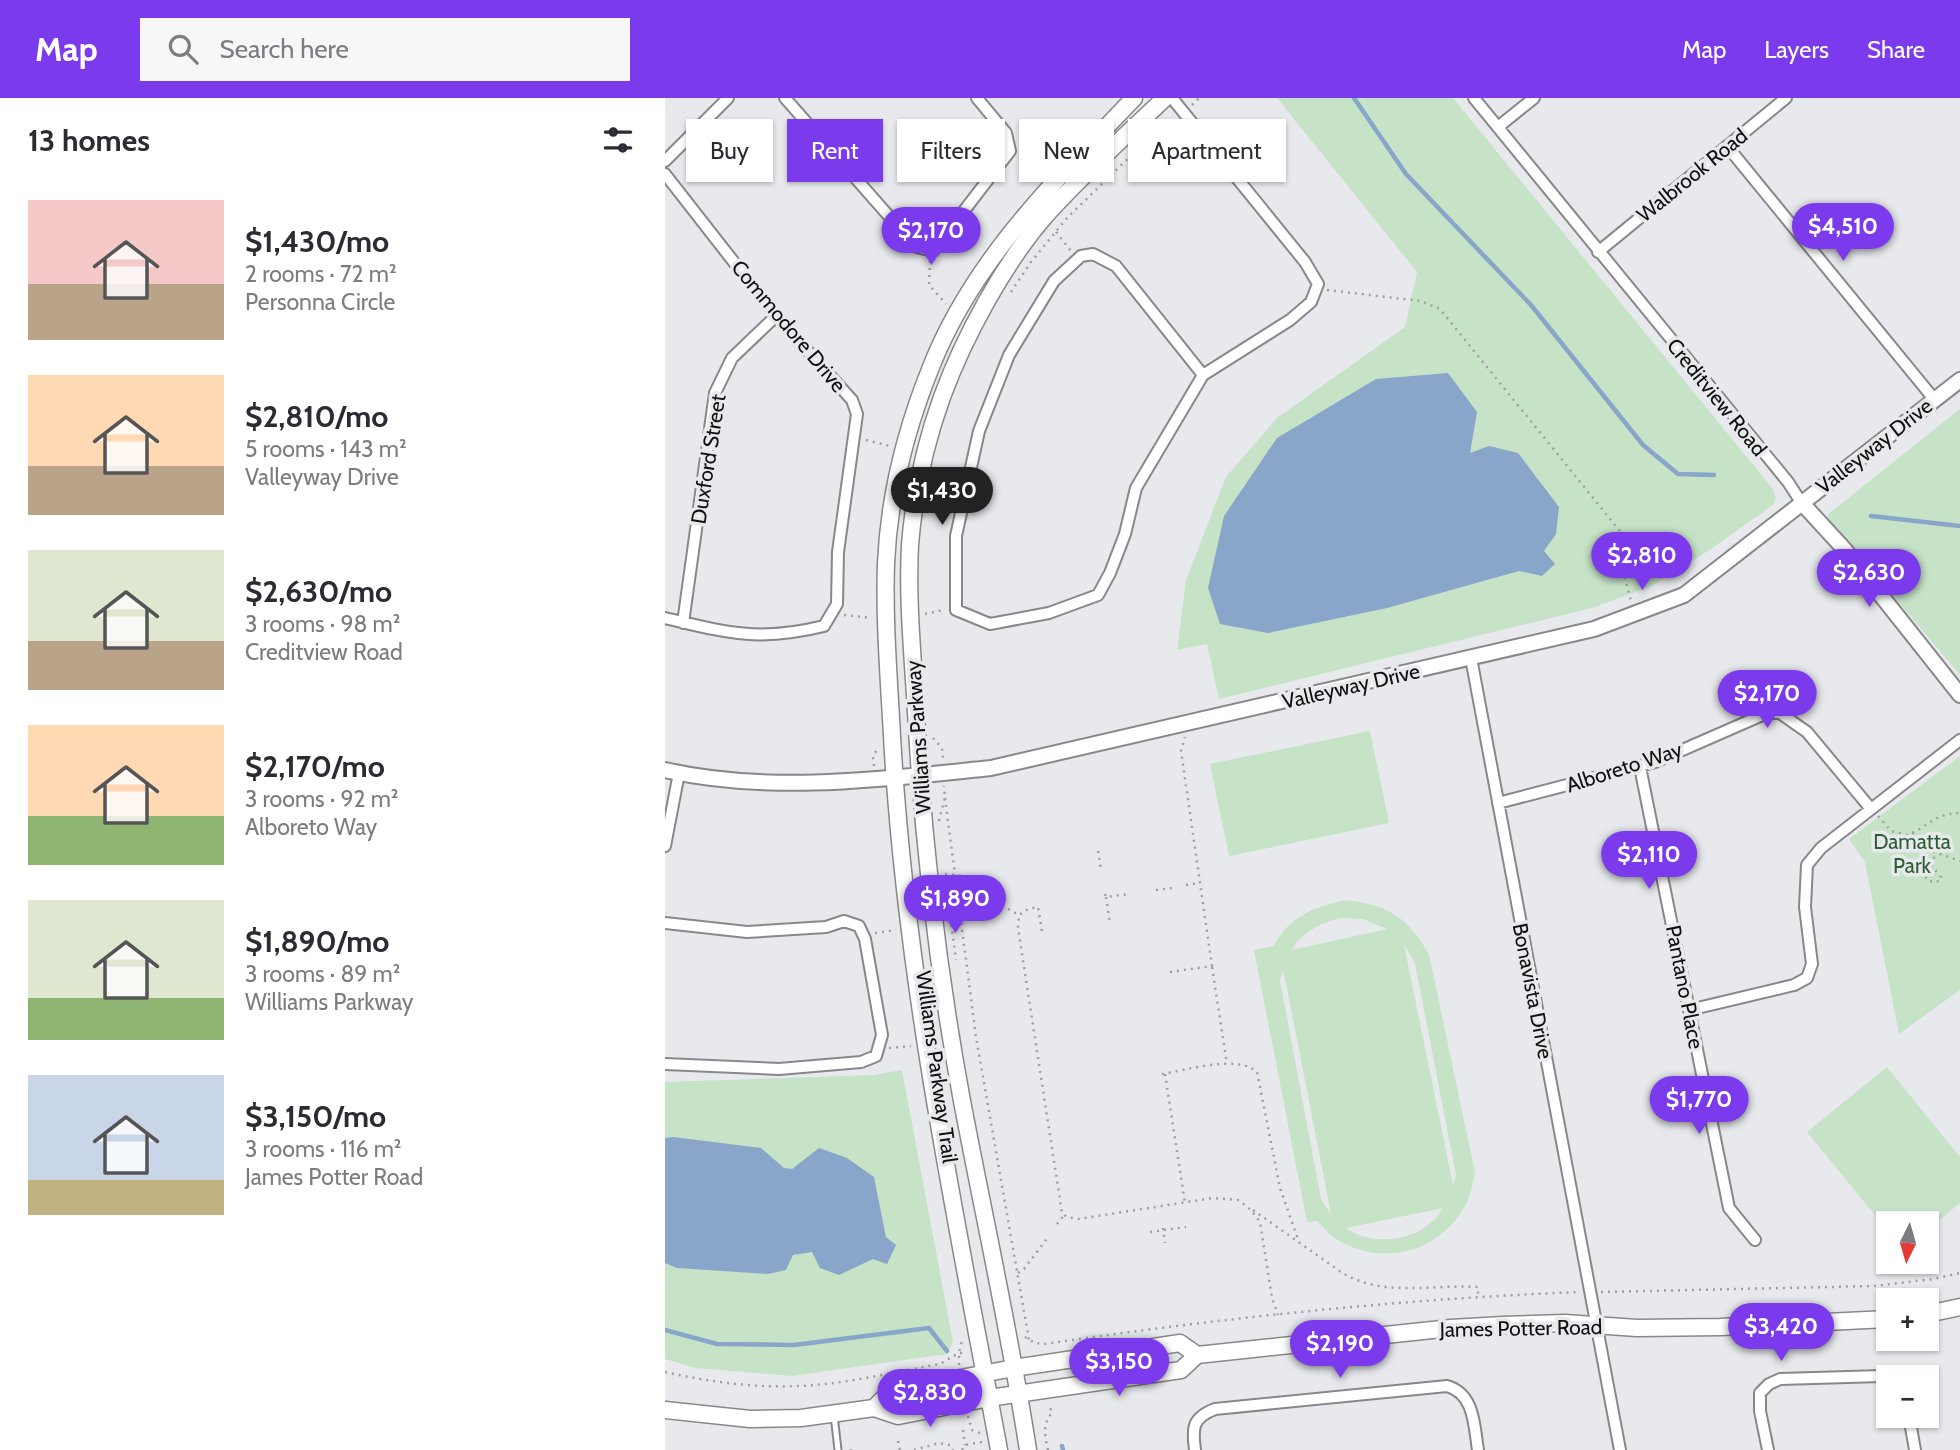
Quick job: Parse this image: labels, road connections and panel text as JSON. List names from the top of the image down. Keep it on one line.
{"streets":{"main road":["Williams Parkway","James Potter Road"],"street":["Walbrook Road","Commodore Drive","Creditview Road","Valleyway Drive","Duxford Street","Alboreto Way","Pantano Place","Bonavista Drive"],"path":["Williams Parkway Trail"]},"crossings":[["Walbrook Road","Creditview Road"],["Commodore Drive","Duxford Street"],["Creditview Road","Valleyway Drive"],["Valleyway Drive","Williams Parkway"],["Valleyway Drive","Bonavista Drive"],["Williams Parkway","James Potter Road"],["Alboreto Way","Pantano Place"],["Alboreto Way","Bonavista Drive"],["Bonavista Drive","James Potter Road"]],"parks":["Damatta Park"],"north":"bottom","page":{"header":"Map","search":"Search here","nav":["Map","Layers","Share"],"heading":"13 homes","chip":["Buy","Rent","Filters","New","Apartment"],"list":[{"name":"$1,430/mo","note":"2 rooms · 72 m² · Personna Circle"},{"name":"$2,810/mo","note":"5 rooms · 143 m² · Valleyway Drive"},{"name":"$2,630/mo","note":"3 rooms · 98 m² · Creditview Road"},{"name":"$2,170/mo","note":"3 rooms · 92 m² · Alboreto Way"},{"name":"$1,890/mo","note":"3 rooms · 89 m² · Williams Parkway"},{"name":"$3,150/mo","note":"3 rooms · 116 m² · James Potter Road"}],"price":["$4,510","$2,170","$1,430","$2,810","$2,630","$2,170","$2,110","$1,890","$1,770","$3,420","$2,190","$3,150","$2,830"],"map_buttons":["+","−"]}}
